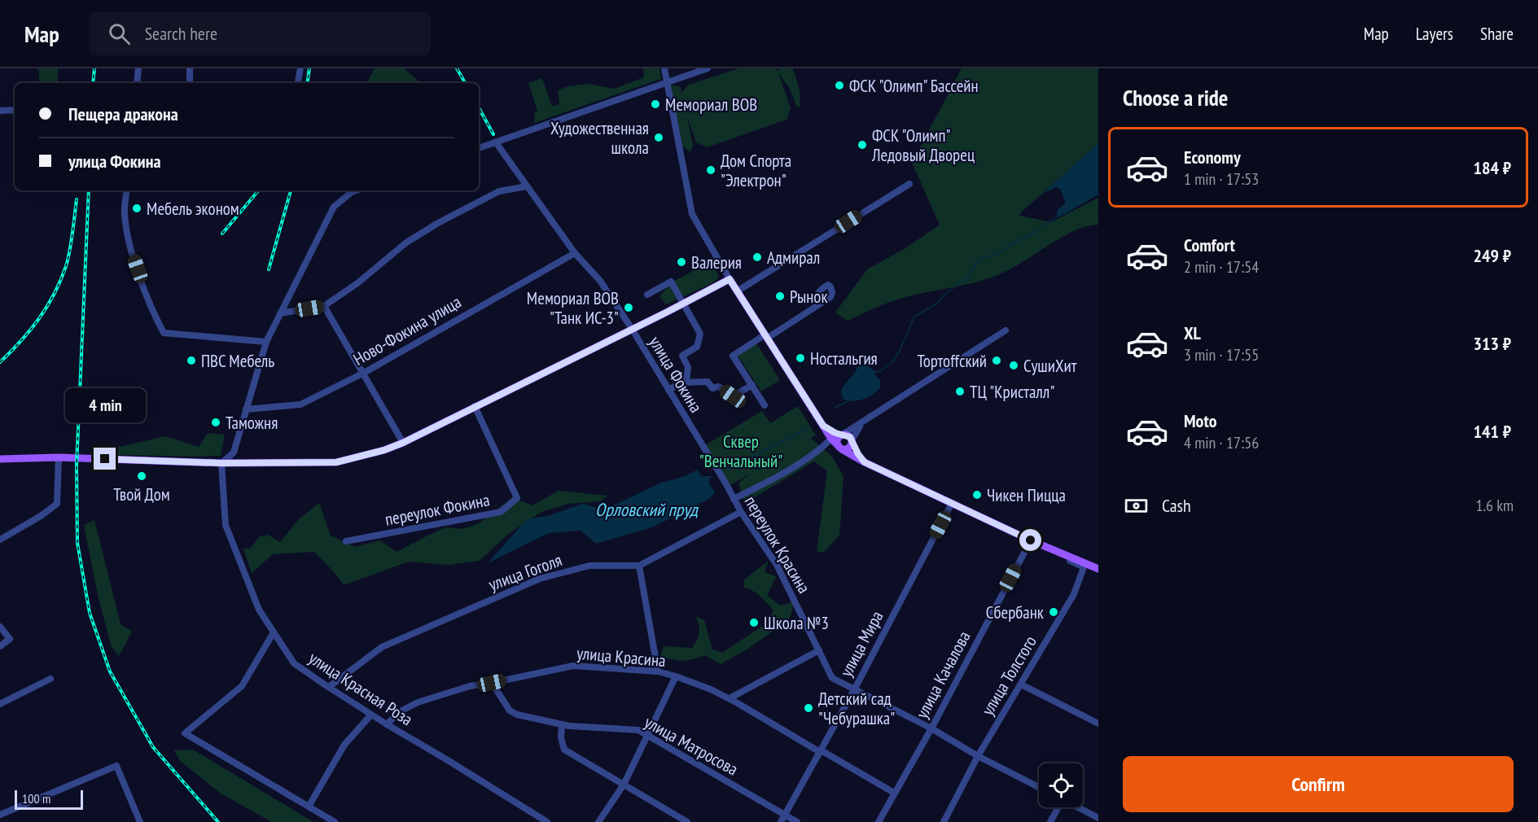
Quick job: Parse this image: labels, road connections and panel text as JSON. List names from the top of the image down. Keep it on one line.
{"streets":{"main road":["улица Фокина"],"street":["Ново-Фокина улица","переулок Фокина","переулок Красина","улица Гоголя","улица Мира","улица Красина","улица Качалова","улица Толстого","улица Красная Роза","улица Матросова"]},"crossings":[["улица Фокина","переулок Фокина"],["улица Фокина","переулок Красина"],["улица Фокина","улица Красная Роза"],["переулок Красина","улица Гоголя"],["переулок Красина","улица Мира"],["переулок Красина","улица Качалова"],["переулок Красина","улица Толстого"],["улица Гоголя","улица Красная Роза"],["улица Мира","улица Красина"],["улица Мира","улица Матросова"],["улица Красина","улица Качалова"],["улица Красина","улица Красная Роза"],["улица Красина","улица Матросова"]],"water":["Орловский пруд"],"parks":["Сквер \"Венчальный\""],"places":["ФСК \"Олимп\" Бассейн","Мемориал ВОВ","Художественная школа","ФСК \"Олимп\" Ледовый Дворец","Дом Спорта \"Электрон\"","Мебель эконом","Адмирал","Валерия","Рынок","Мемориал ВОВ \"Танк ИС-3\"","Ностальгия","ПВС Мебель","Тортоffский","СушиХит","ТЦ \"Кристалл\"","Таможня","Твой Дом","Чикен Пицца","Сбербанк","Школа №3","Детский сад \"Чебурашка\""],"scale_bar":"100 m","page":{"header":"Map","search":"Search here","nav":["Map","Layers","Share"],"heading":"Choose a ride","banner":["Пещера дракона","улица Фокина"],"list":[{"name":"Economy","note":"1 min · 17:53","value":"184 ₽"},{"name":"Comfort","note":"2 min · 17:54","value":"249 ₽"},{"name":"XL","note":"3 min · 17:55","value":"313 ₽"},{"name":"Moto","note":"4 min · 17:56","value":"141 ₽"}],"bubble":"4 min","pay":["Cash","1.6 km"],"buttons":"Confirm","scale":"100 m"}}
